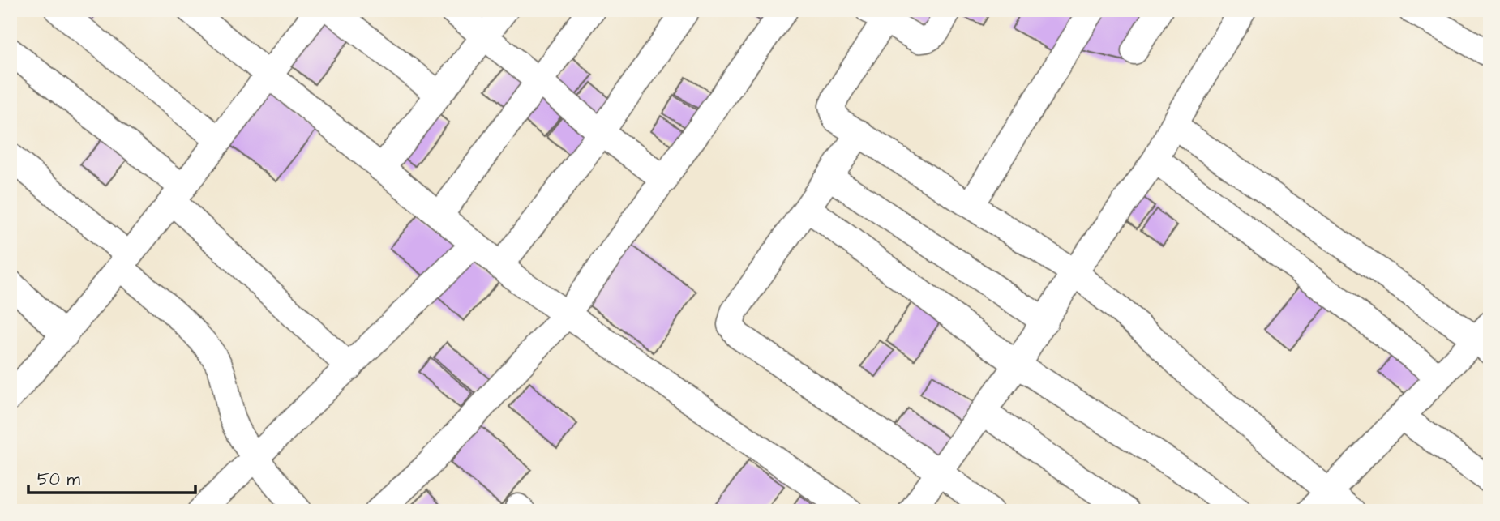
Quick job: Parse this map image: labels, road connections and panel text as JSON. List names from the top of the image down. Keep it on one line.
{"scale_bar":"50 m"}
